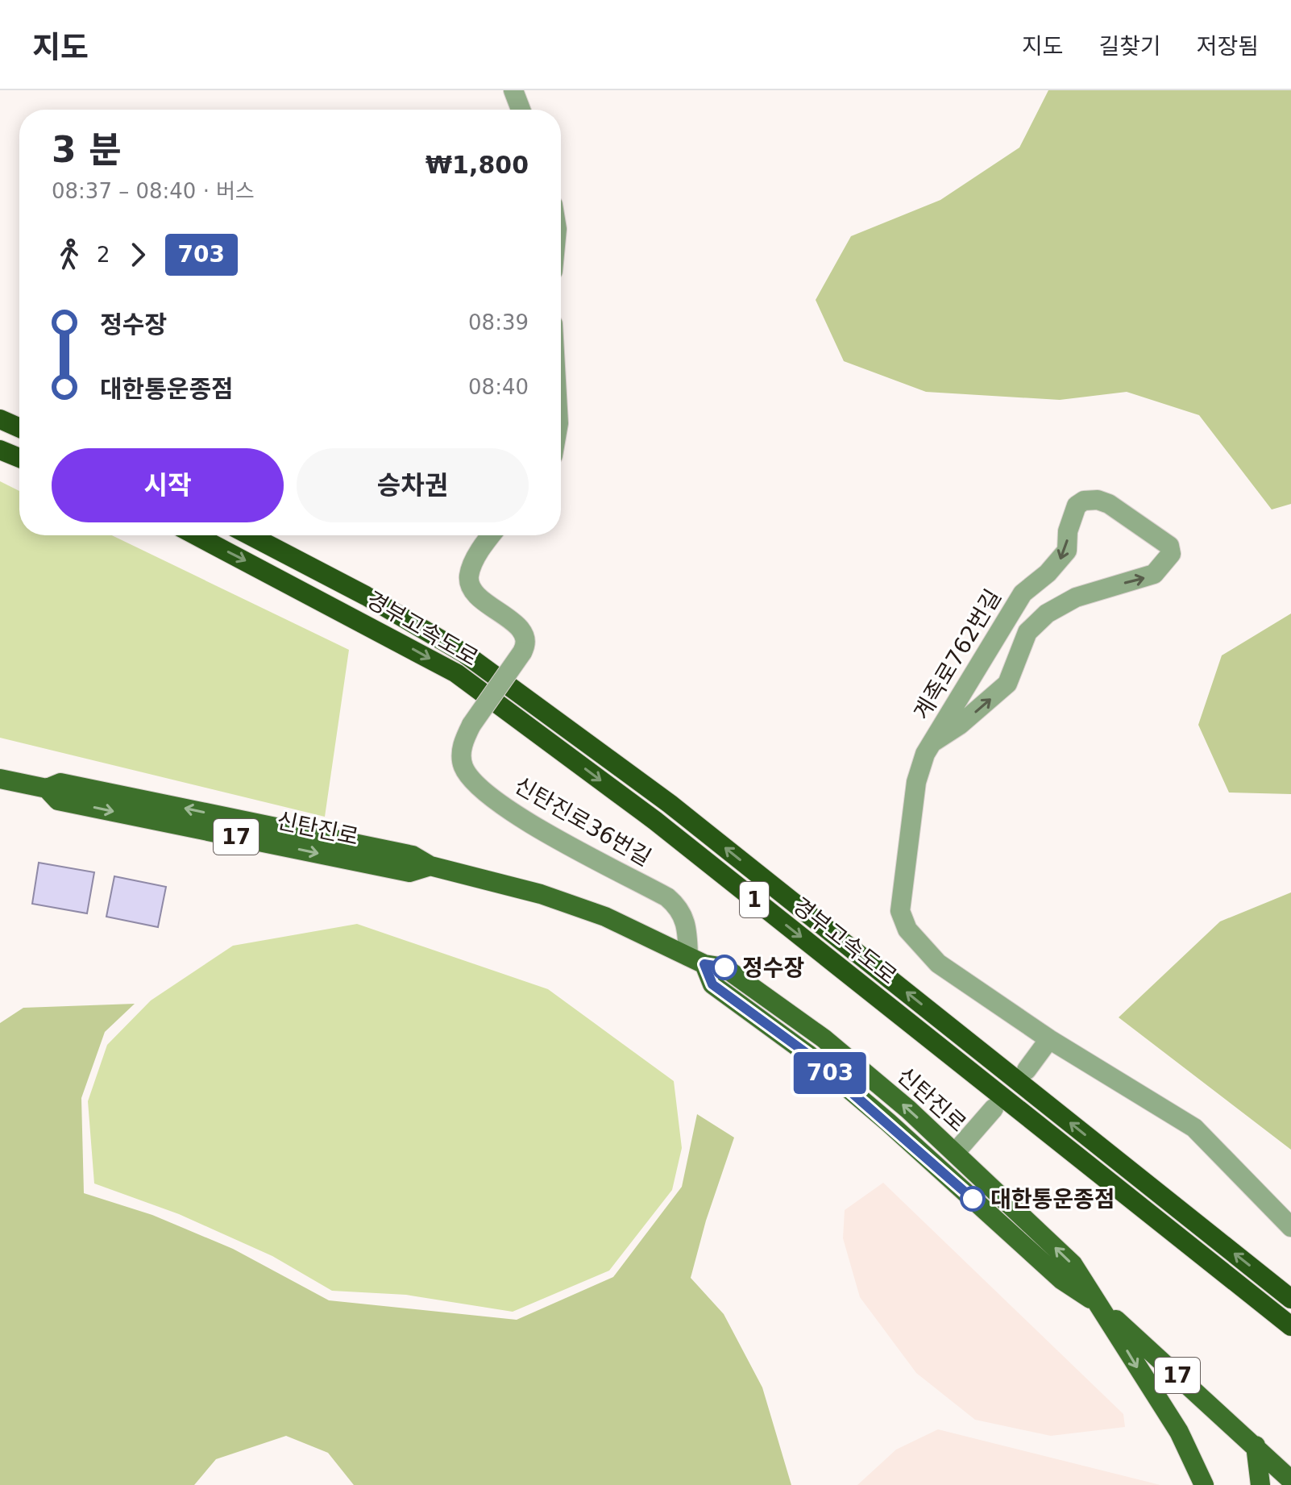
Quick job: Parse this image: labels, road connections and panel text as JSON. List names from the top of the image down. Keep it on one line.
{"streets":{"highway":["경부고속도로","1"],"main road":["신탄진로","17"],"street":["계족로762번길","신탄진로36번길"]},"crossings":[["신탄진로36번길","신탄진로"]],"places":["정수장","대한통운종점"],"lines":["bus line 703"],"page":{"header":"지도","nav":["지도","길찾기","저장됨"],"on_map":"703","heading":["3 분","08:37 – 08:40 · 버스","₩1,800"],"legs":["2","703"],"list":[{"name":"정수장","value":"08:39"},{"name":"대한통운종점","value":"08:40"}],"buttons":["시작","승차권"]}}
